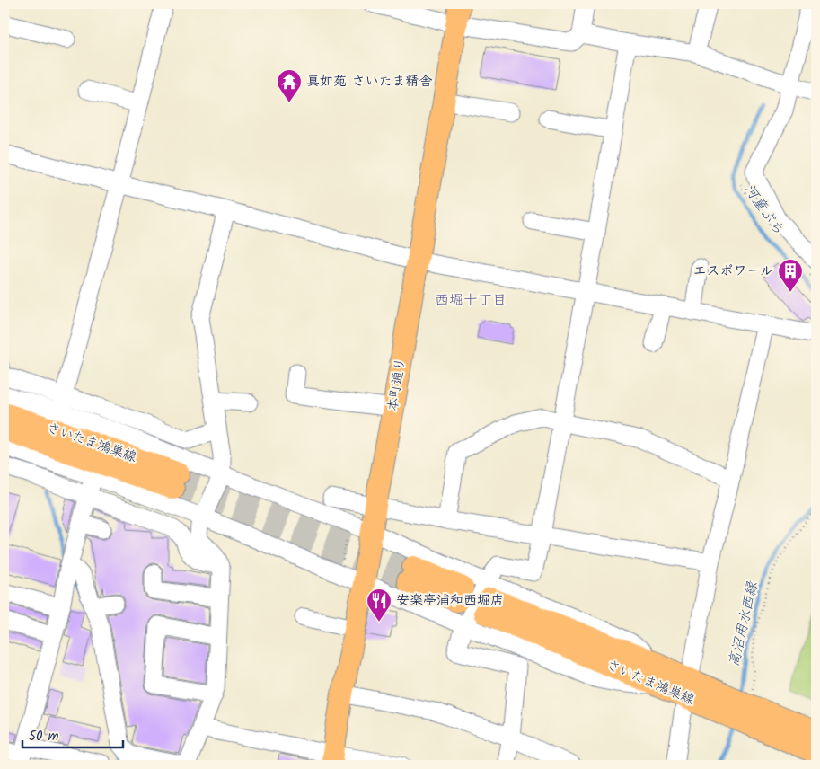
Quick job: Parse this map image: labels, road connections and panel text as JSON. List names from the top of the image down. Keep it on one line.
{"streets":{"main road":["本町通り","さいたま鴻巣線"]},"districts":["西堀十丁目"],"water":["河童ぶち","高沼用水西縁"],"places":{"temple":["真如苑 さいたま精舎"],"building":["エスポワール"],"restaurant":["安楽亭浦和西堀店"]},"scale_bar":"50 m"}
